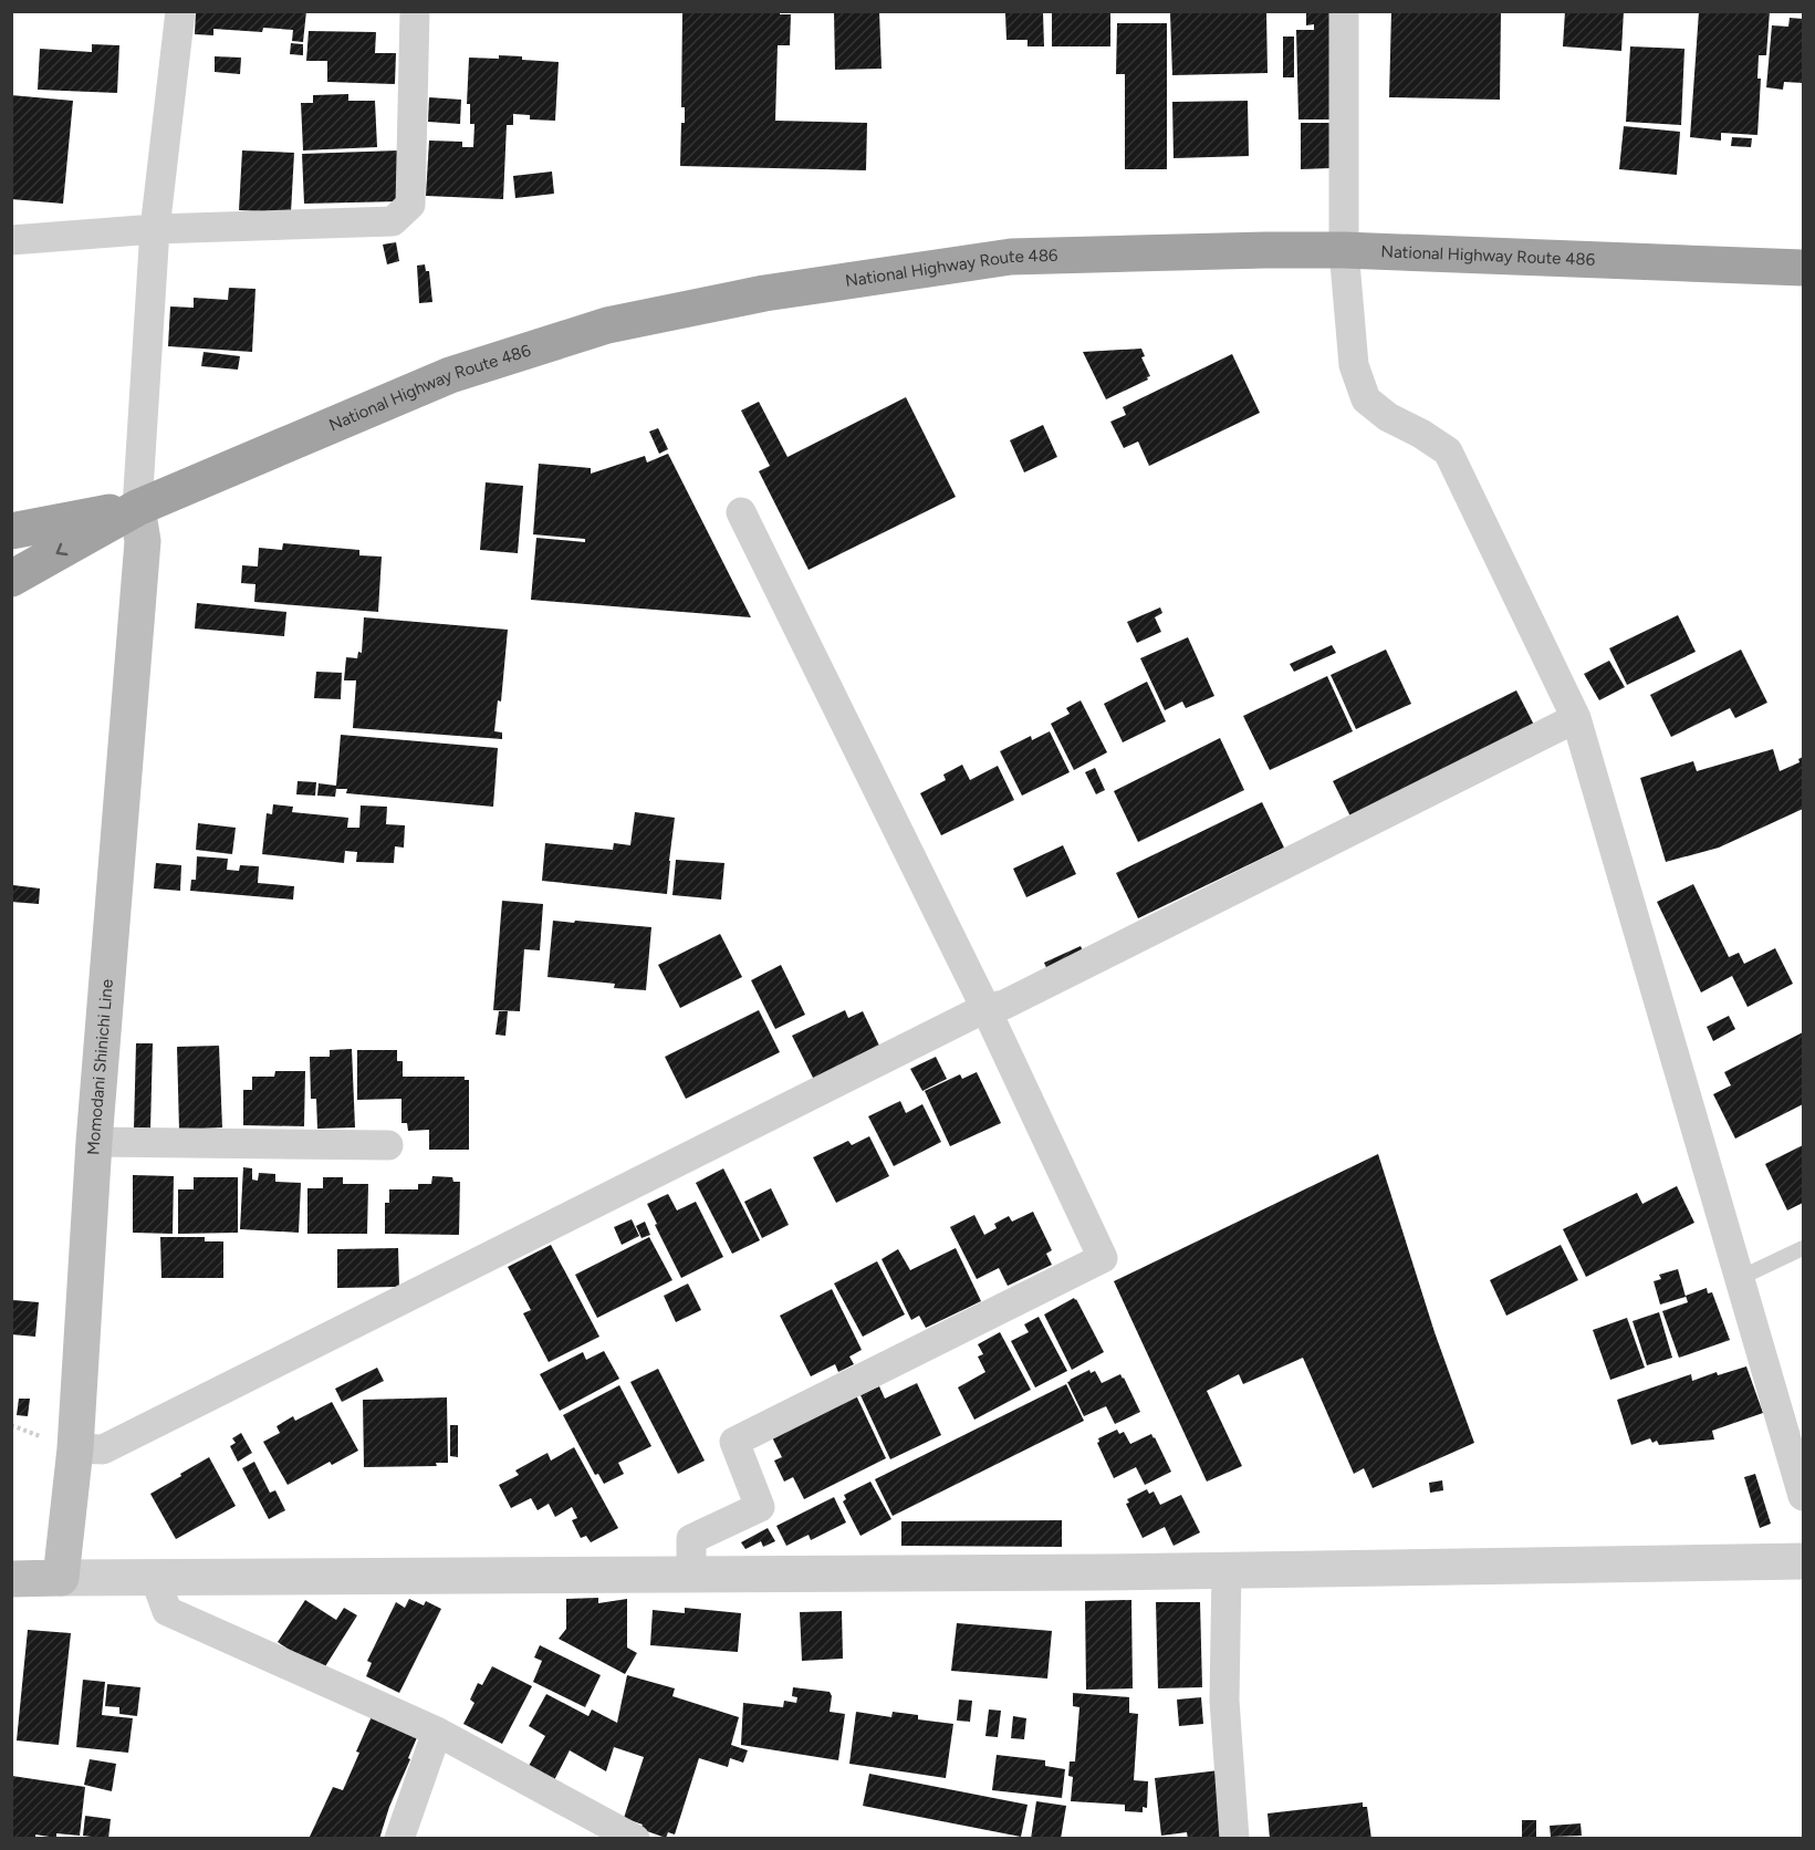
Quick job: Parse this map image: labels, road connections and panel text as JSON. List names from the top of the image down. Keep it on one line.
{"streets":{"highway":["National Highway Route 486"],"main road":["Momodani Shinichi Line"]},"crossings":[["National Highway Route 486","Momodani Shinichi Line"]]}
